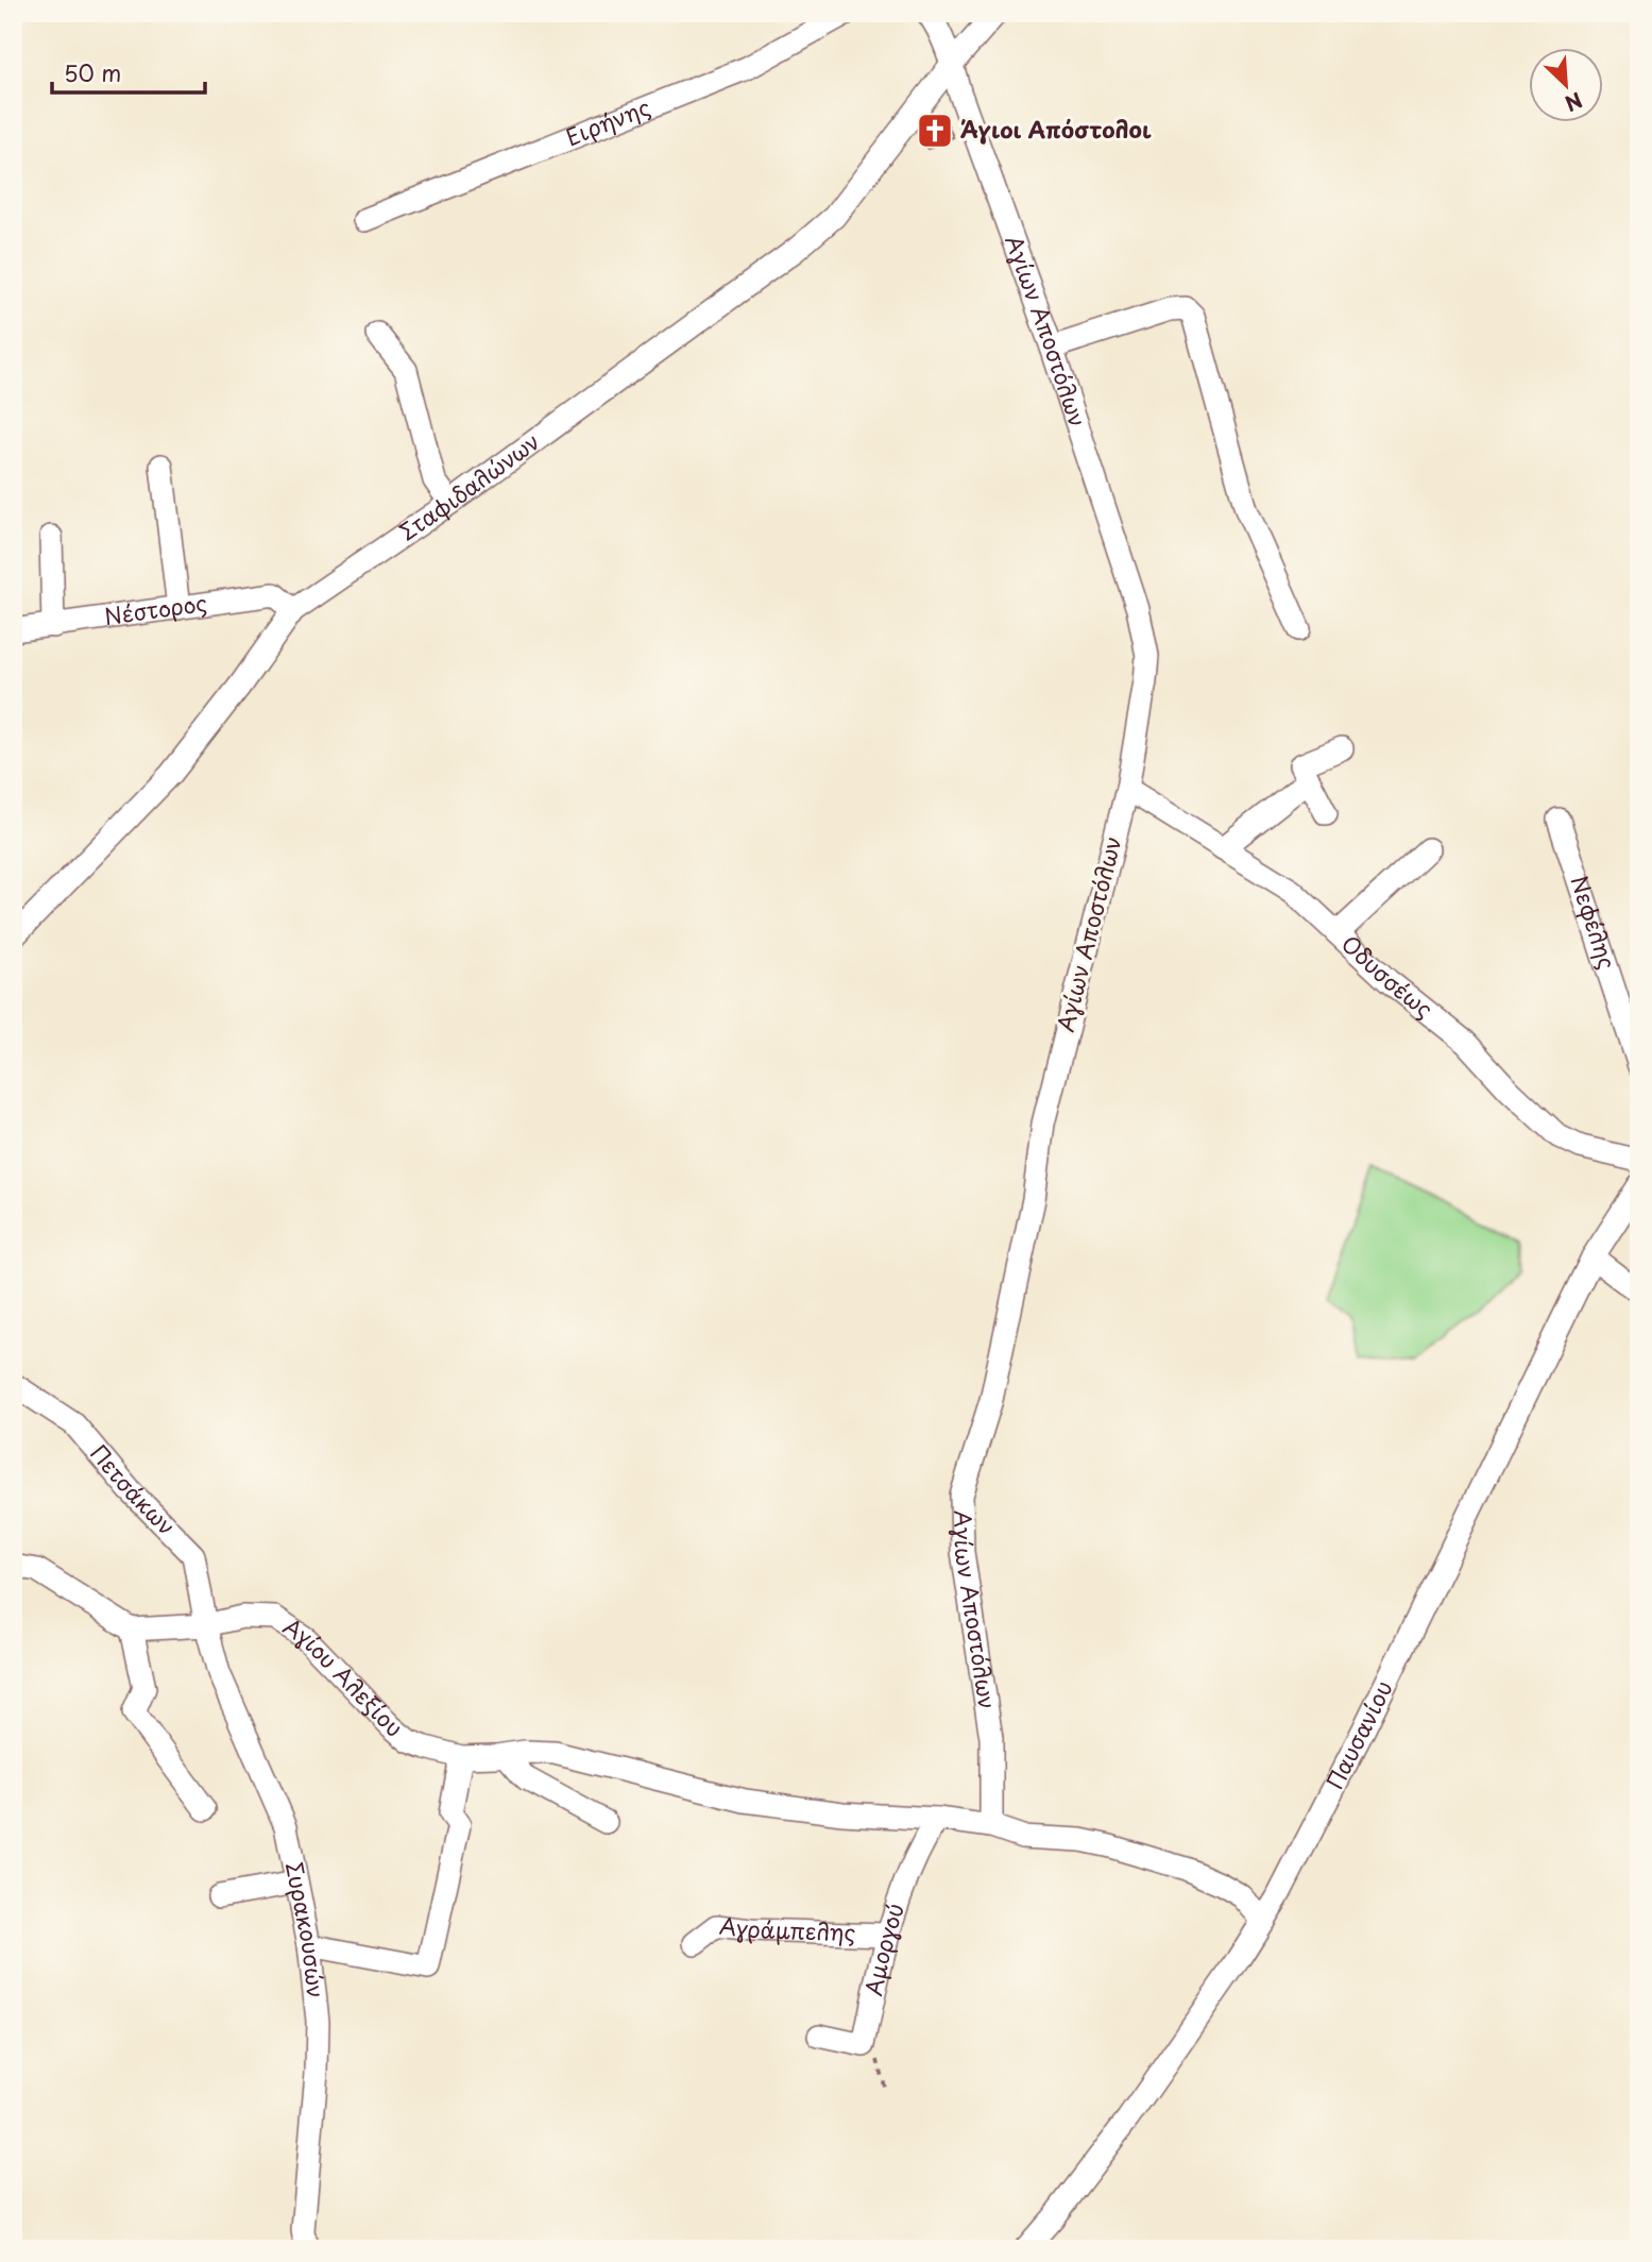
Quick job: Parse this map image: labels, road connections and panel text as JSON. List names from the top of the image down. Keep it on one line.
{"streets":{"street":["Ειρήνης","Αγίων Αποστόλων","Σταφιδαλώνων","Νέστορος","Νεφέλης","Οδυσσέως","Πετσάκων","Αγίου Αλεξίου","Παυσανίου","Συρακουσών","Αγράμπελης","Αμοργού"]},"crossings":[["Αγίων Αποστόλων","Σταφιδαλώνων"],["Αγίων Αποστόλων","Οδυσσέως"],["Αγίων Αποστόλων","Αγίου Αλεξίου"],["Σταφιδαλώνων","Νέστορος"],["Πετσάκων","Αγίου Αλεξίου"],["Πετσάκων","Συρακουσών"],["Αγίου Αλεξίου","Παυσανίου"],["Αγίου Αλεξίου","Συρακουσών"],["Αγίου Αλεξίου","Αμοργού"],["Αγράμπελης","Αμοργού"]],"places":{"church":["Άγιοι Απόστολοι"]},"scale_bar":"50 m","north":"bottom right"}
